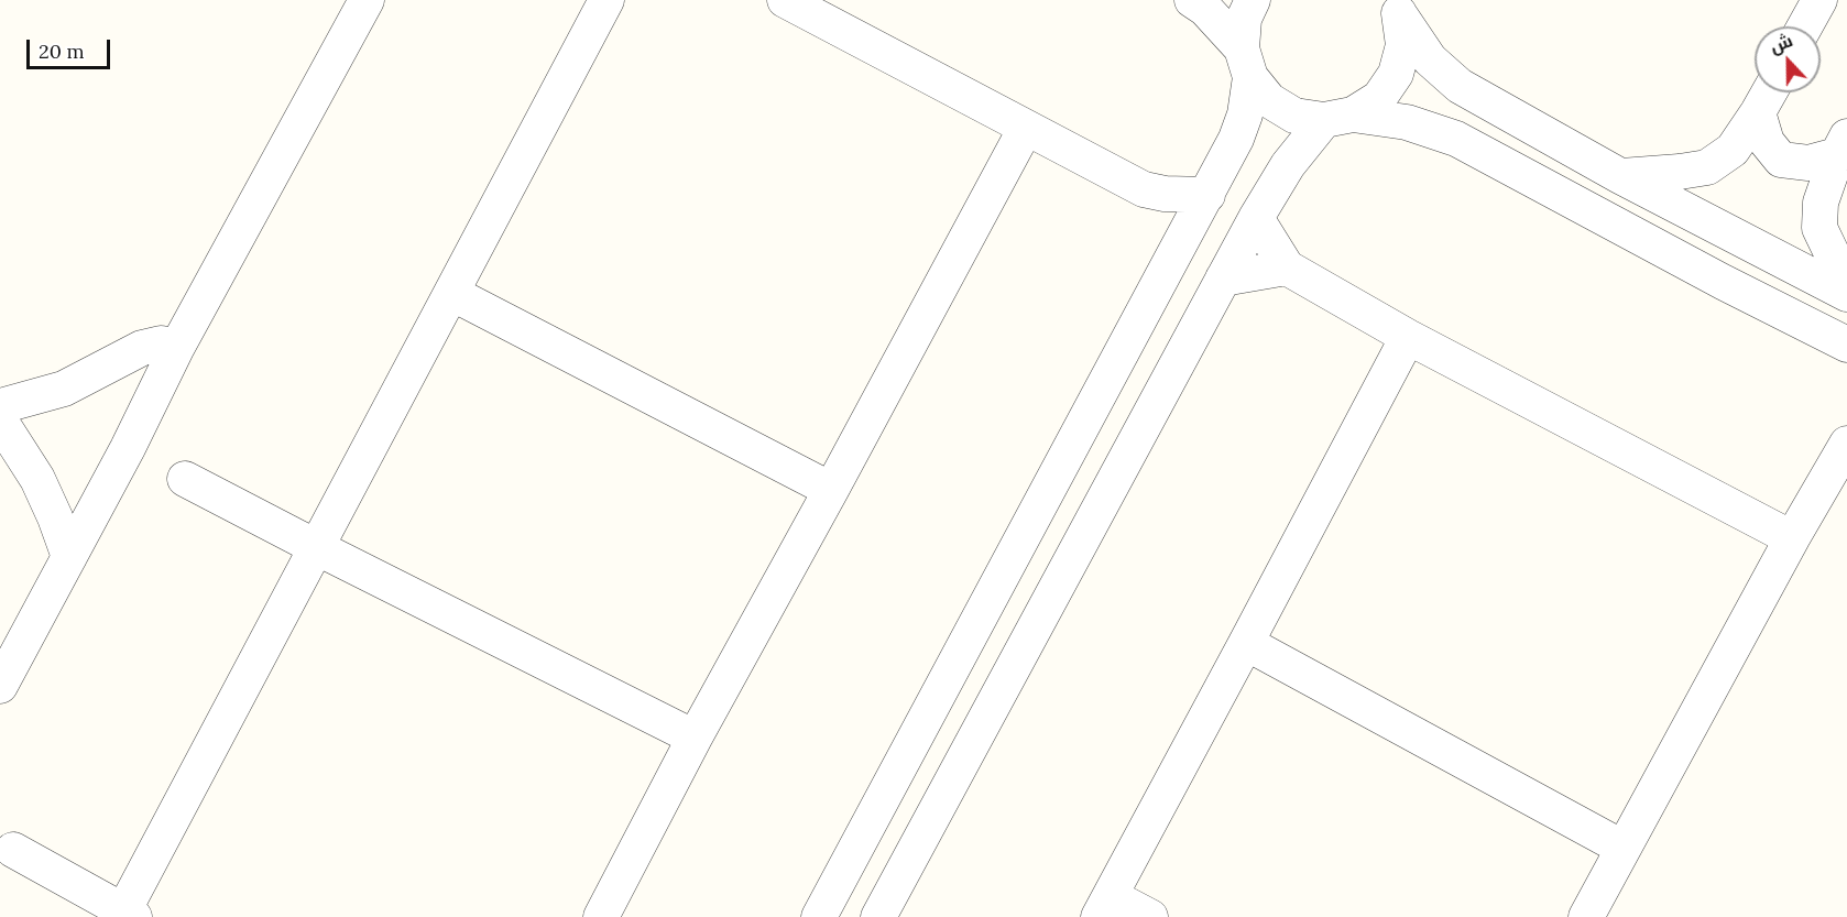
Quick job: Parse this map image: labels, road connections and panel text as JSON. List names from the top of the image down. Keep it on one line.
{"scale_bar":"20 m","north":"top"}
